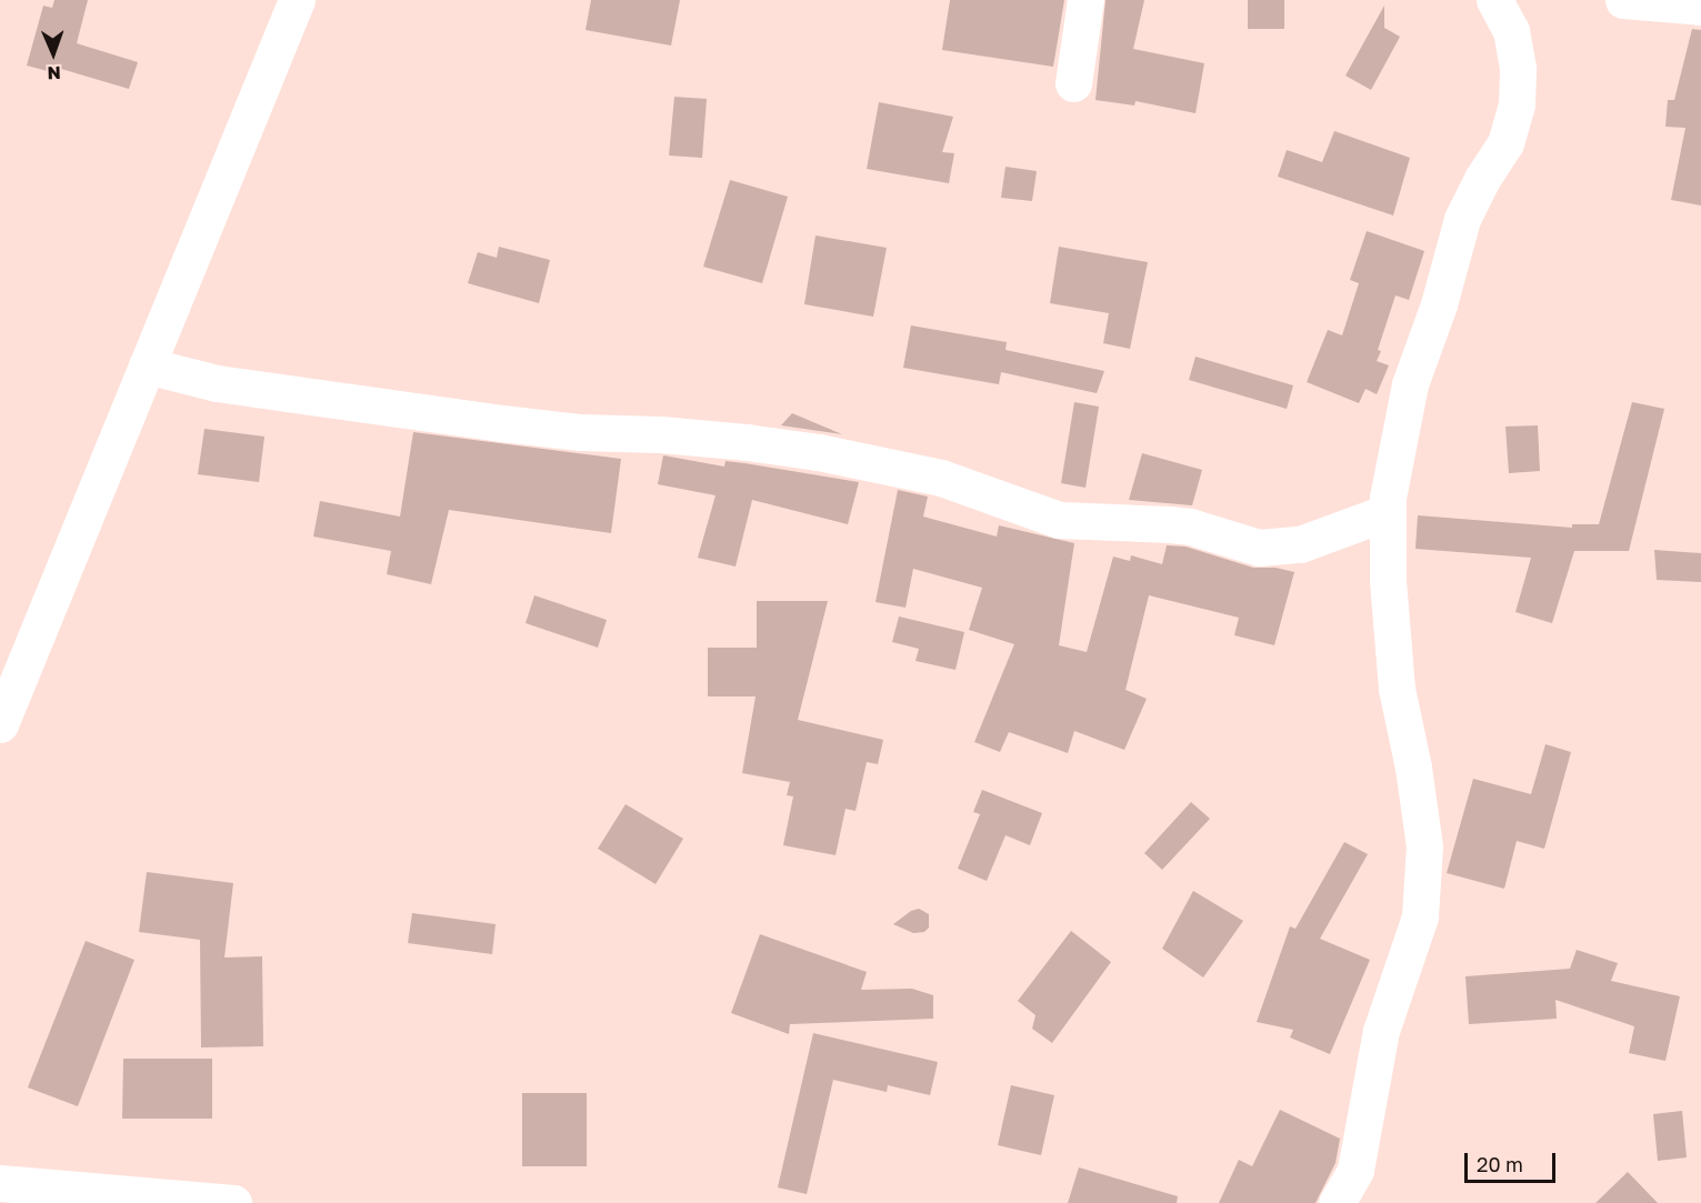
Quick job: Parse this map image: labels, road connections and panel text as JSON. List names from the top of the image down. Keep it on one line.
{"scale_bar":"20 m","north":"bottom"}
